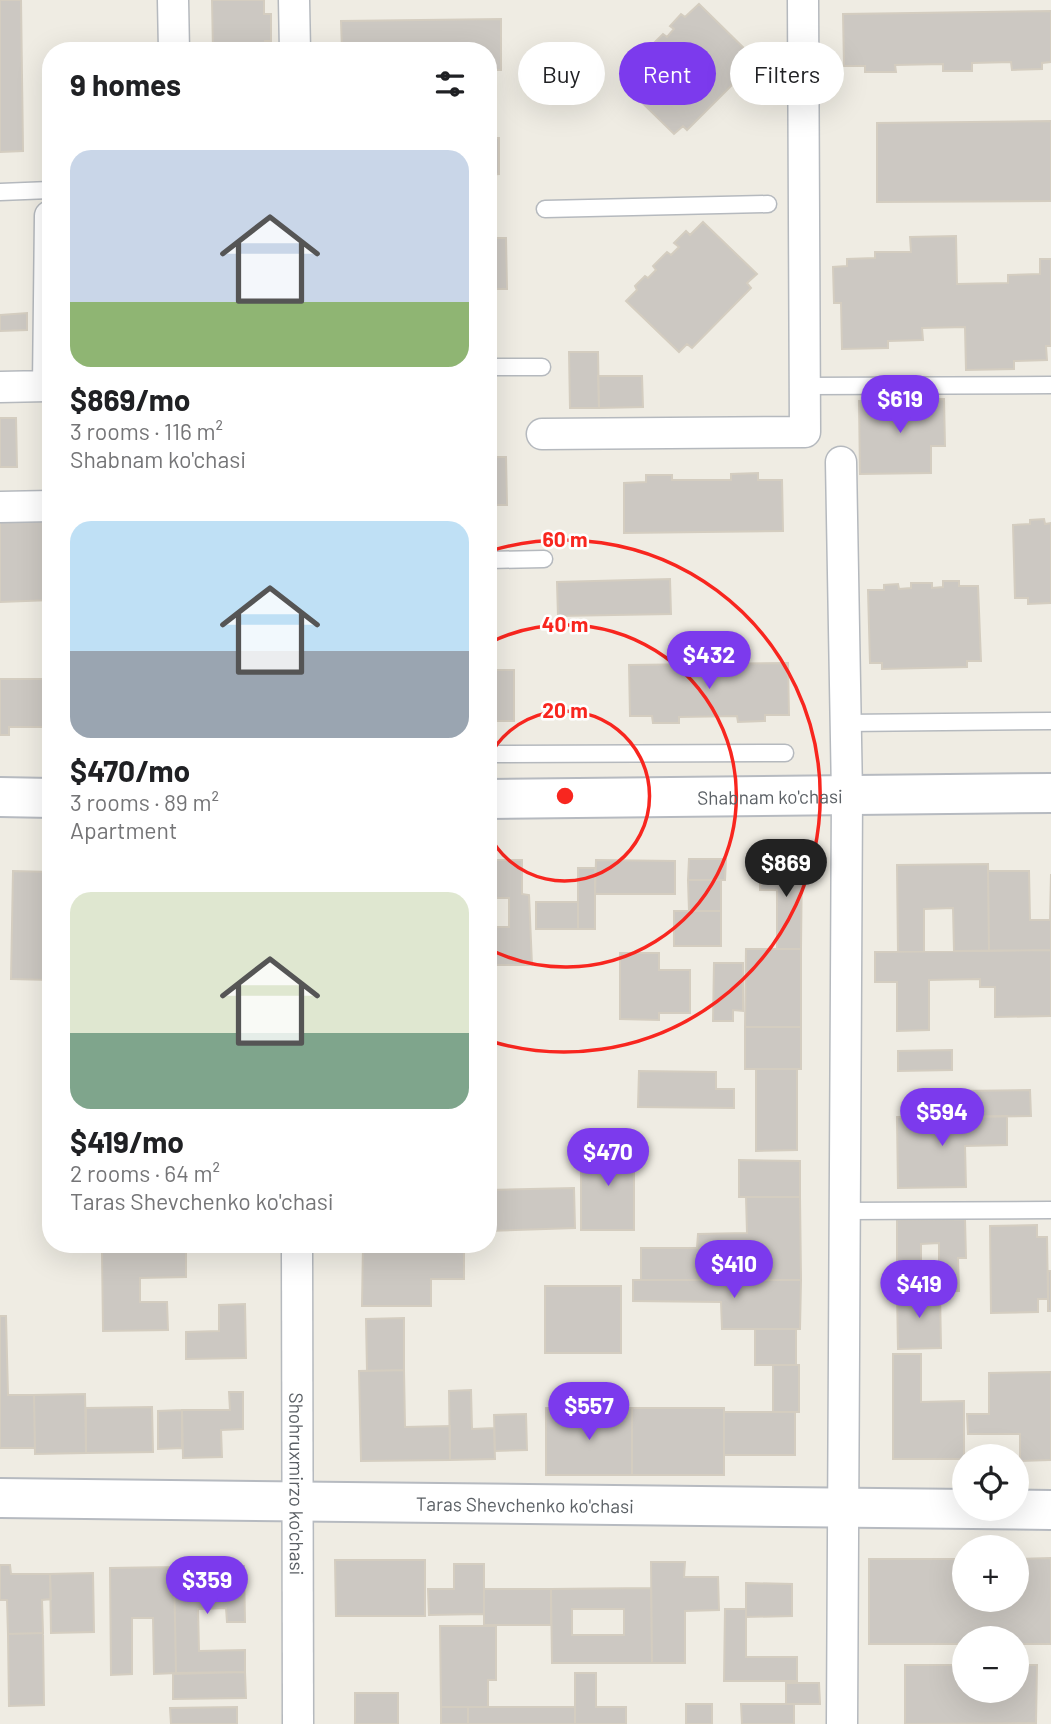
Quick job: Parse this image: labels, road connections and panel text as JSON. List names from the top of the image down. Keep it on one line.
{"streets":{"street":["Shabnam ko'chasi","Shohruxmirzo ko'chasi","Taras Shevchenko ko'chasi"]},"crossings":[["Shohruxmirzo ko'chasi","Taras Shevchenko ko'chasi"]],"page":{"chip":["Buy","Rent","Filters"],"heading":"9 homes","list":[{"name":"$869/mo","note":"3 rooms · 116 m² · Shabnam ko'chasi"},{"name":"$470/mo","note":"3 rooms · 89 m² · Apartment"},{"name":"$419/mo","note":"2 rooms · 64 m² · Taras Shevchenko ko'chasi"}],"price":["$619","$432","$869","$594","$470","$410","$419","$557","$359"],"map_buttons":["+","−"]},"rings":["60 m","40 m","20 m"]}
